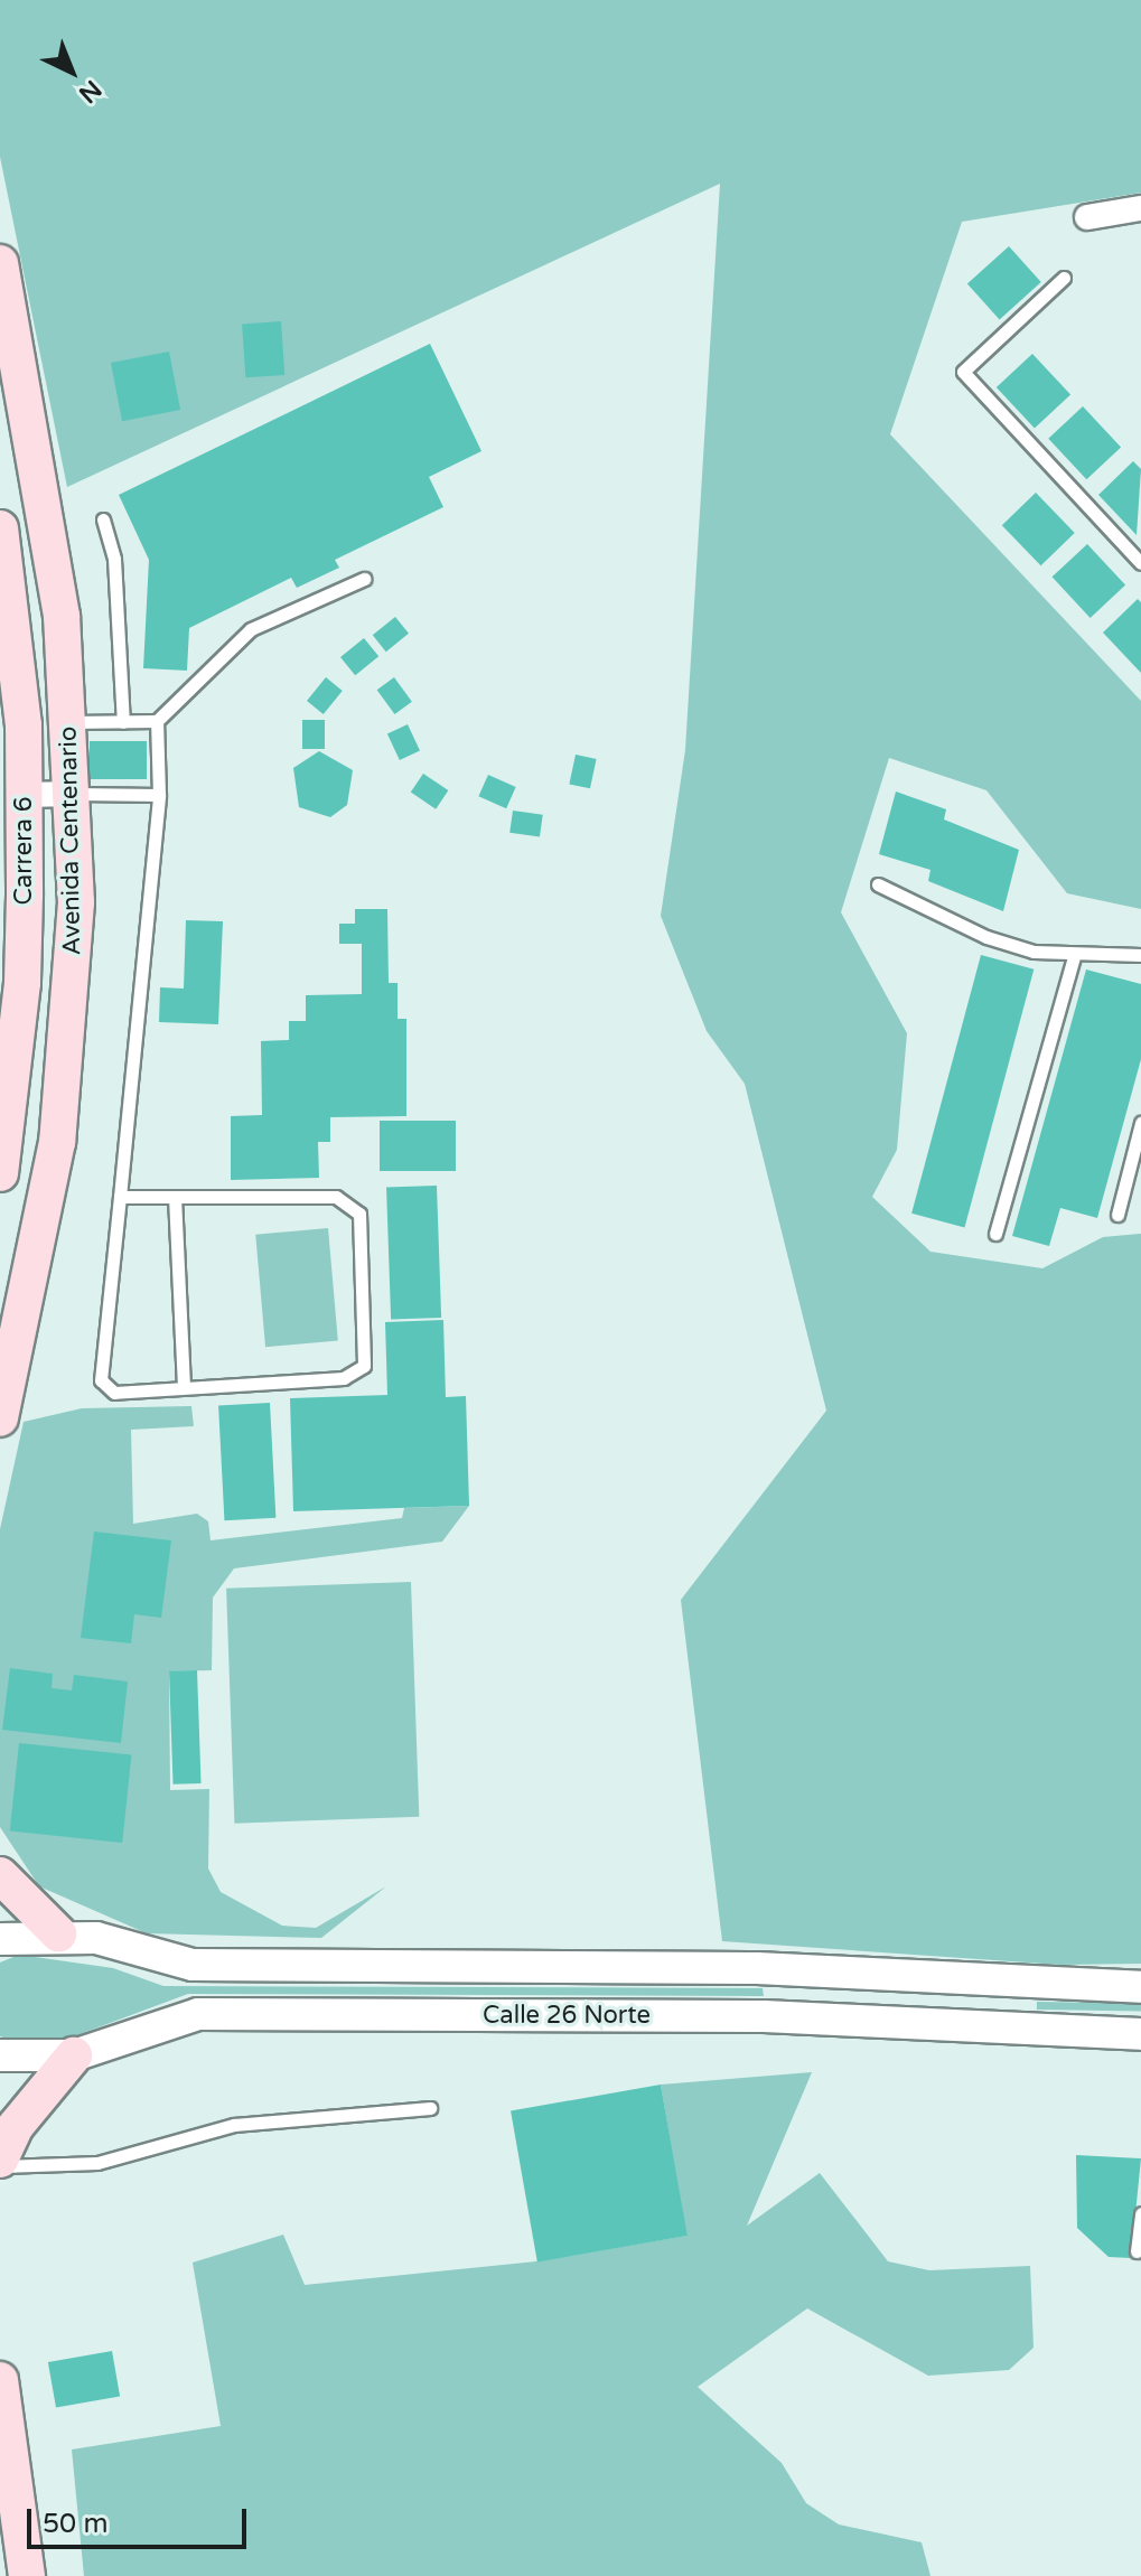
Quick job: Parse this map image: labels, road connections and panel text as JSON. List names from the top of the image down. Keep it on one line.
{"streets":{"main road":["Avenida Centenario","Carrera 6"],"street":["Calle 26 Norte"]},"scale_bar":"50 m","north":"bottom right"}
